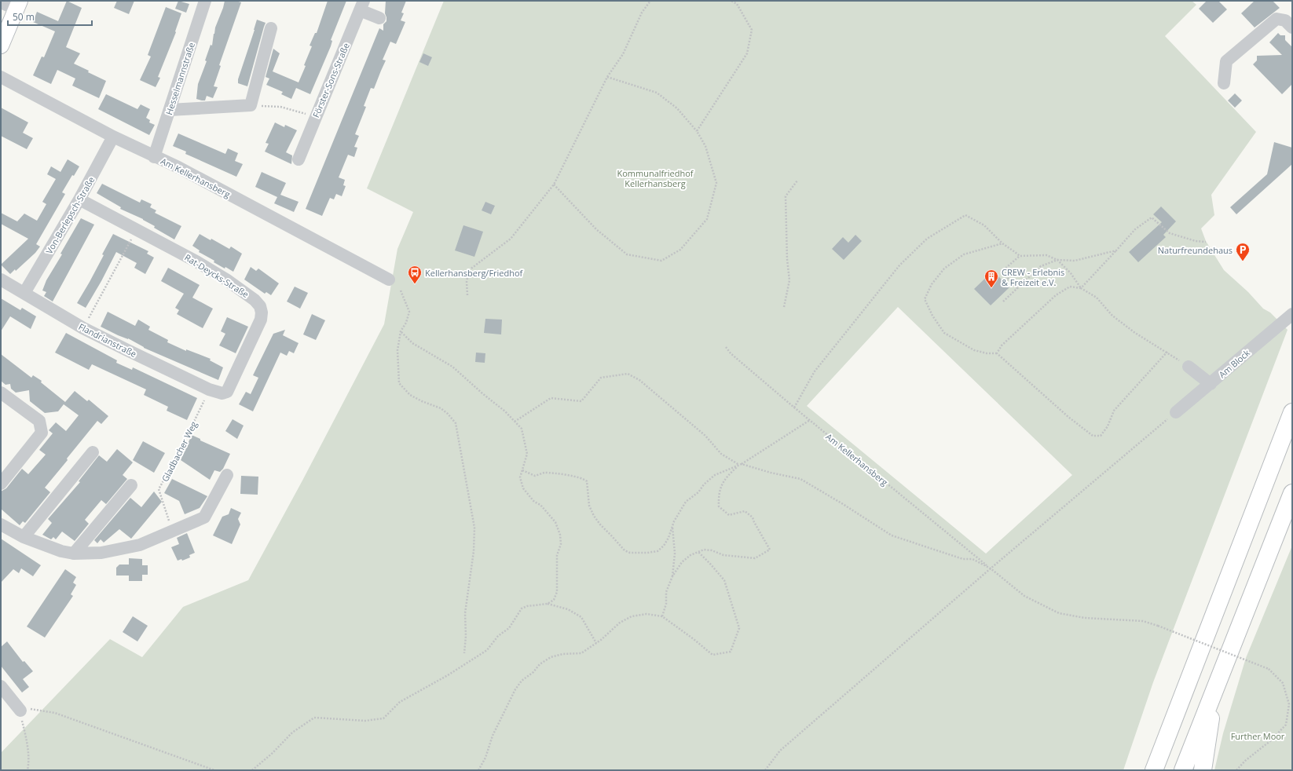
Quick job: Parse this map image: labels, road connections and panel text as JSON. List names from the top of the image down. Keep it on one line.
{"streets":{"street":["Hesselmannstraße","Förster-Sons-Straße","Am Kellerhansberg","Von-Berlepsch-Straße","Rat-Deycks-Straße","Flandrianstraße","Am Block"],"path":["Gladbacher Weg"]},"crossings":[["Hesselmannstraße","Am Kellerhansberg"],["Am Kellerhansberg","Von-Berlepsch-Straße"],["Von-Berlepsch-Straße","Rat-Deycks-Straße"],["Von-Berlepsch-Straße","Flandrianstraße"],["Rat-Deycks-Straße","Flandrianstraße"],["Rat-Deycks-Straße","Gladbacher Weg"],["Flandrianstraße","Gladbacher Weg"]],"parks":["Kommunalfriedhof Kellerhansberg","Further Moor"],"places":{"parking":["Naturfreundehaus"],"bus stop":["Kellerhansberg/Friedhof"],"building":["CREW - Erlebnis & Freizeit e.V."]},"scale_bar":"50 m"}
